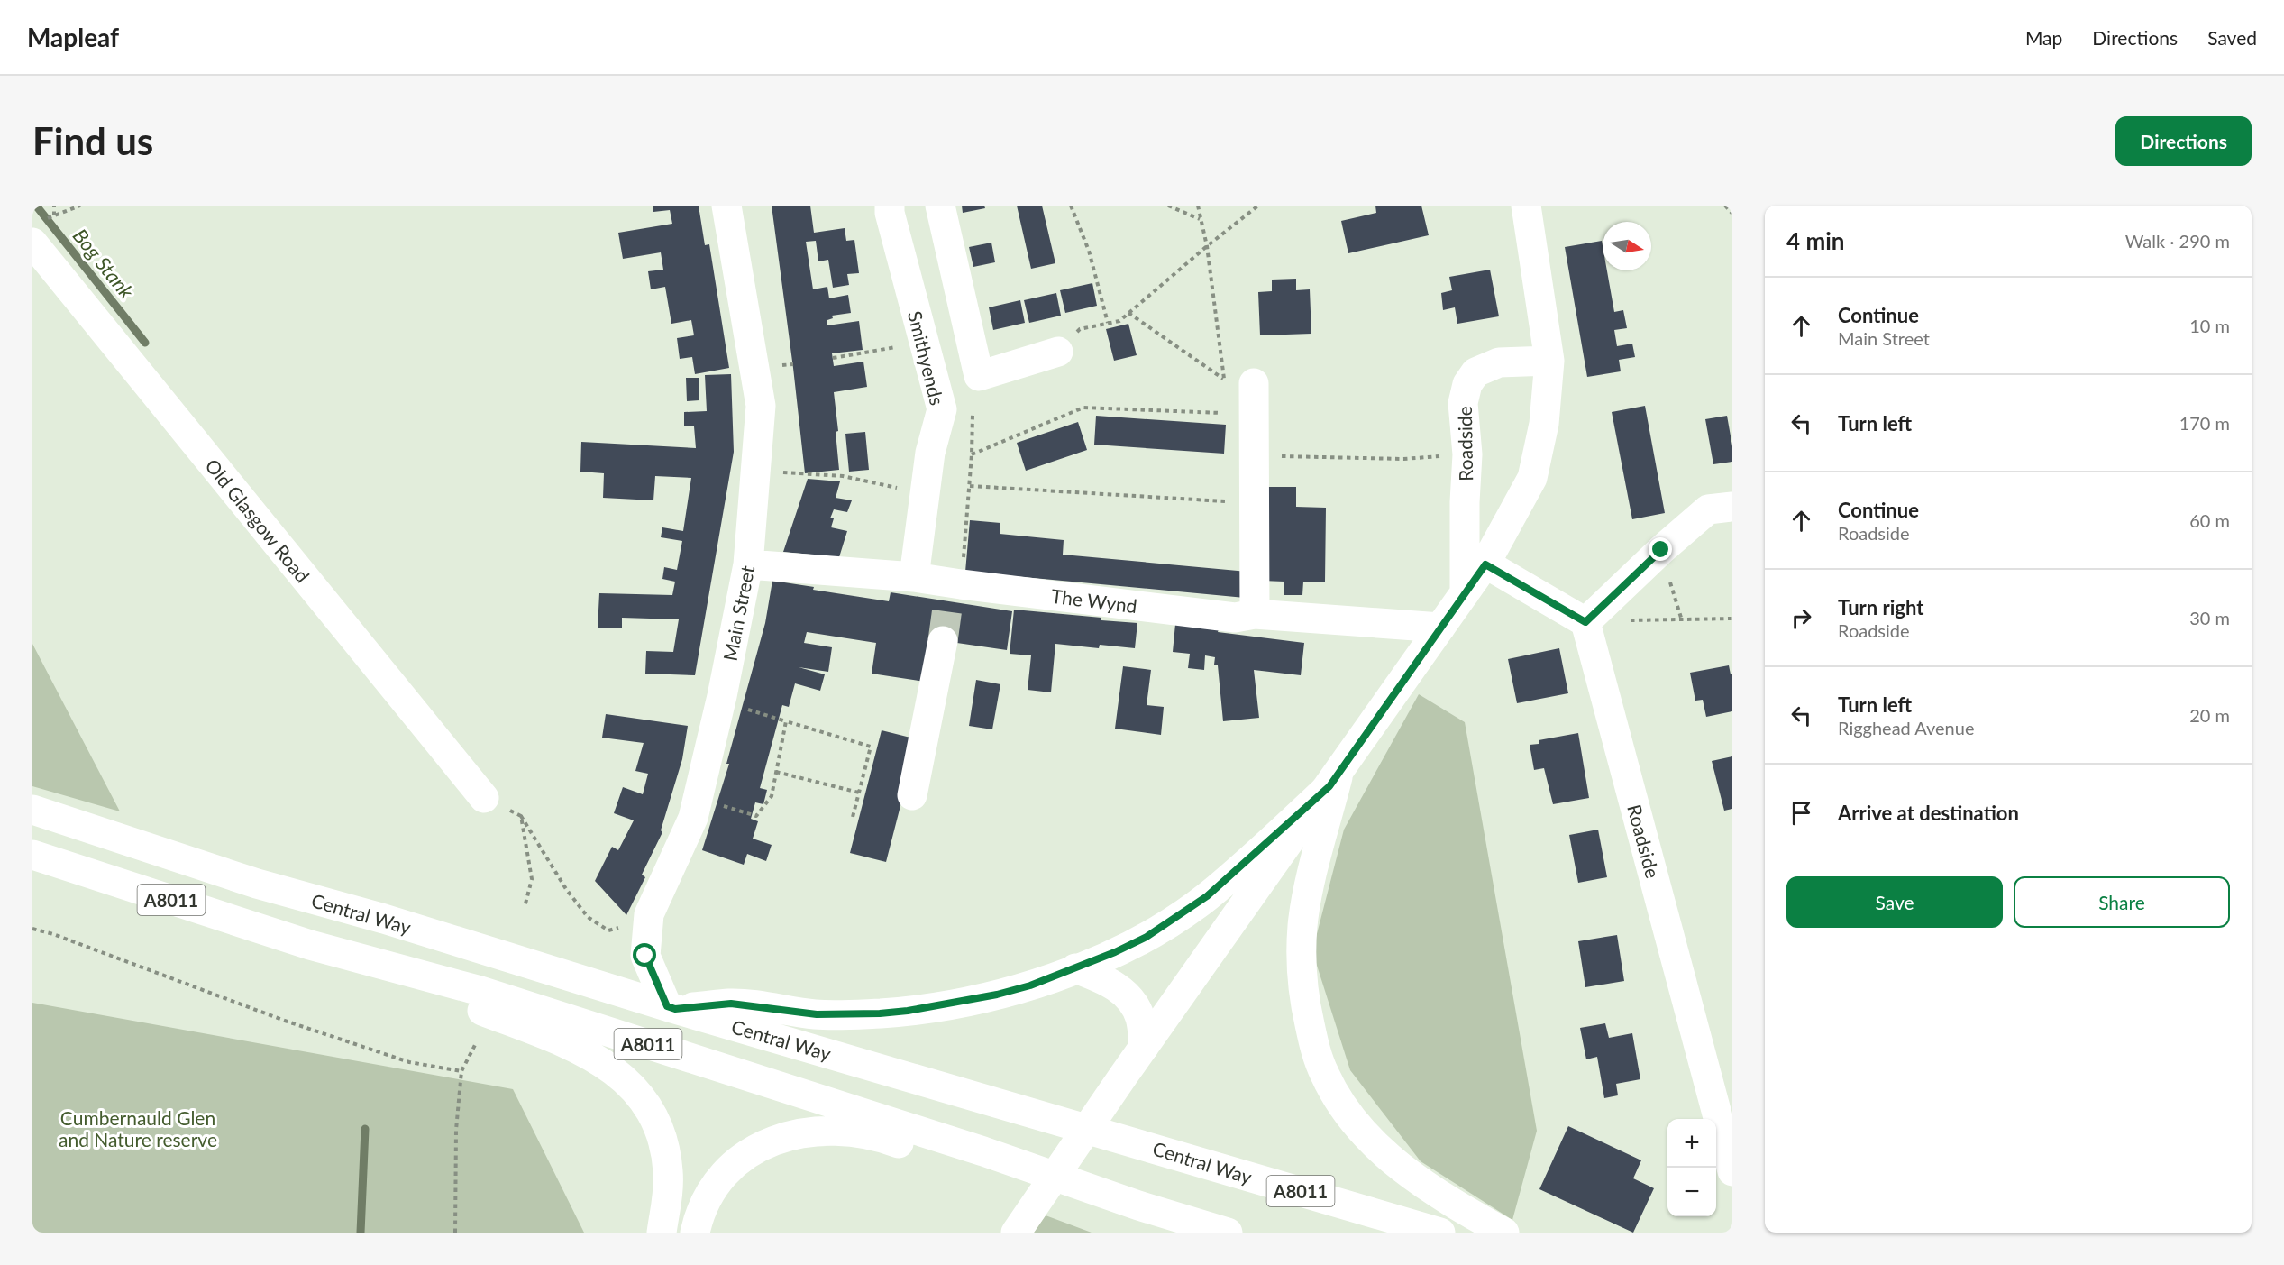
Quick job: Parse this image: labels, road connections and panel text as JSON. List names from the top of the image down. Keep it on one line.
{"streets":{"street":["Smithyends","Roadside","Old Glasgow Road","The Wynd","Main Street","A8011","Central Way"]},"crossings":[["Smithyends","The Wynd"],["The Wynd","Main Street"],["Main Street","Central Way"]],"water":["Bog Stank"],"parks":["Cumbernauld Glen and Nature reserve"],"north":"right","page":{"header":"Mapleaf","nav":["Map","Directions","Saved"],"buttons":["Directions",["Save","Share"]],"title":"Find us","heading":["4 min","Walk · 290 m"],"list":[["Continue","Main Street","10 m"],["Turn left","170 m"],["Continue","Roadside","60 m"],["Turn right","Roadside","30 m"],["Turn left","Rigghead Avenue","20 m"],"Arrive at destination"],"map_buttons":["+","−"]}}
